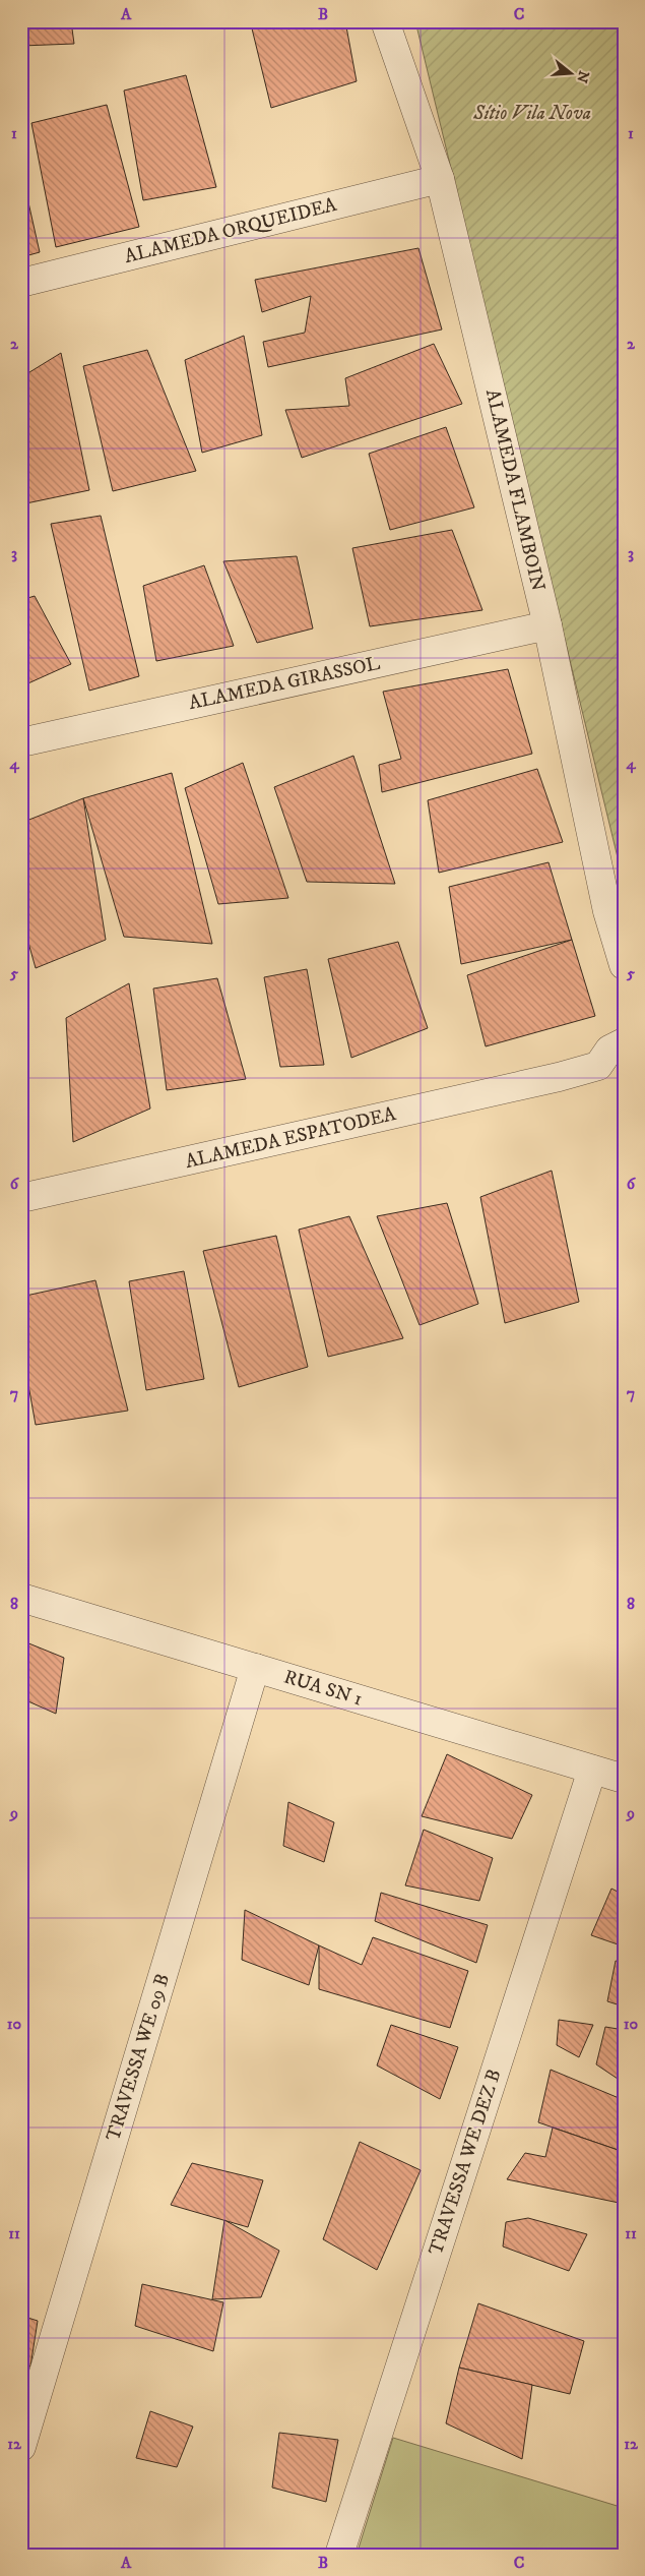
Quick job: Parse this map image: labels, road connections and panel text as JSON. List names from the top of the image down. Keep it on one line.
{"streets":{"street":["ALAMEDA ORQUEIDEA","ALAMEDA FLAMBOIN","ALAMEDA GIRASSOL","ALAMEDA ESPATODEA","RUA SN 1","TRAVESSA WE 09 B","TRAVESSA WE DEZ B"]},"crossings":[["ALAMEDA ORQUEIDEA","ALAMEDA FLAMBOIN"],["ALAMEDA FLAMBOIN","ALAMEDA GIRASSOL"],["RUA SN 1","TRAVESSA WE 09 B"],["RUA SN 1","TRAVESSA WE DEZ B"]],"parks":["Sítio Vila Nova"],"north":"right","grid":{"columns":["A","B","C"],"rows":["1","2","3","4","5","6","7","8","9","10","11","12"]}}
